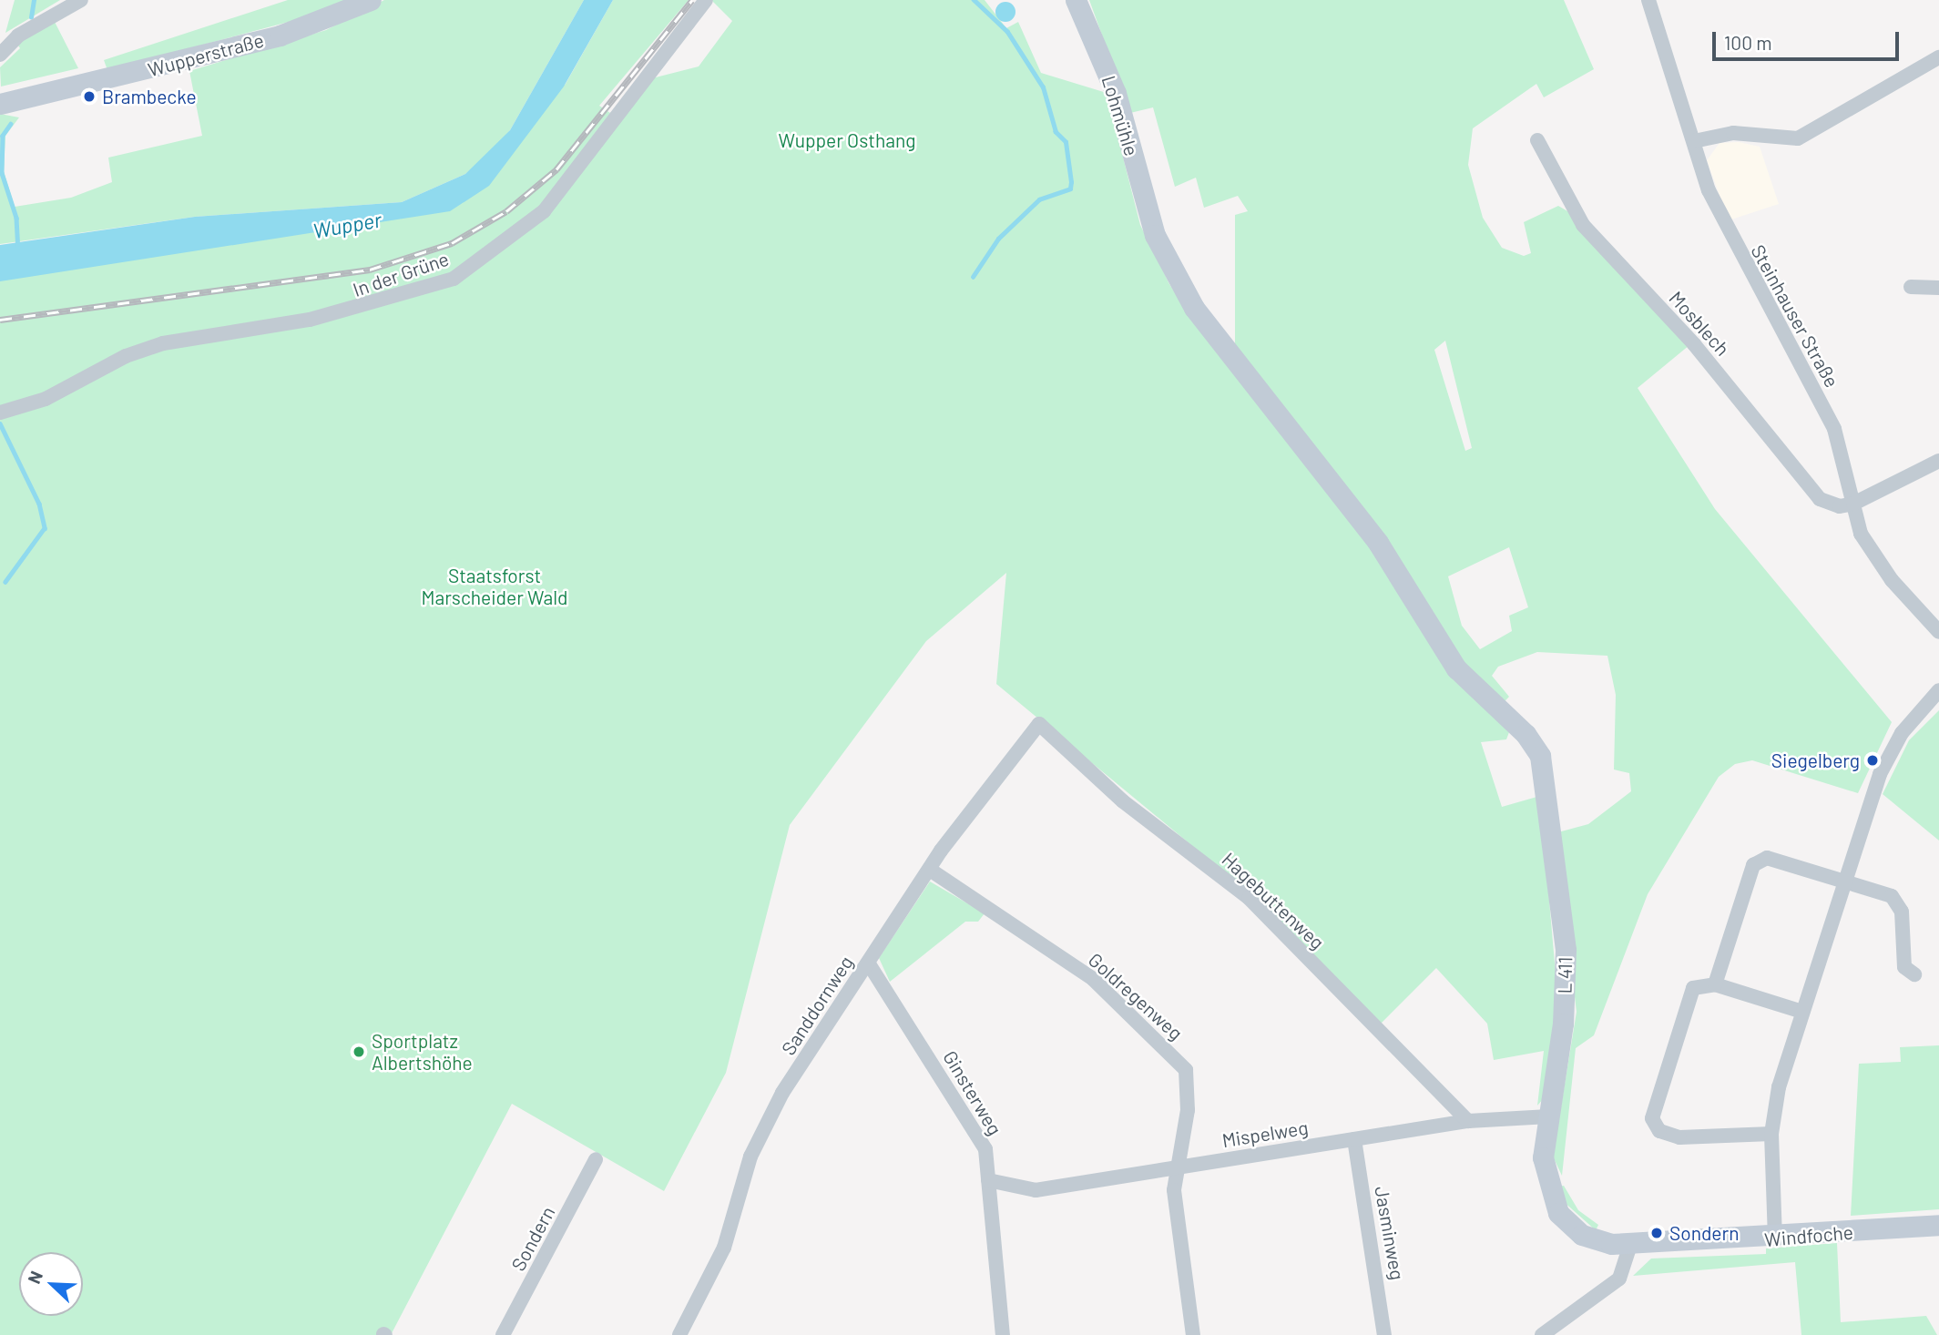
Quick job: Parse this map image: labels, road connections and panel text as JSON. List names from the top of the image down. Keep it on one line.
{"streets":{"main road":["Wupperstraße","Lohmühle","L 411","Windfoche"],"street":["In der Grüne","Steinhauser Straße","Mosblech","Hagebuttenweg","Goldregenweg","Sanddornweg","Ginsterweg","Mispelweg","Jasminweg","Sondern"]},"crossings":[["Lohmühle","L 411"],["Steinhauser Straße","Mosblech"],["Hagebuttenweg","Sanddornweg"],["Hagebuttenweg","Mispelweg"],["L 411","Mispelweg"],["L 411","Windfoche"],["Goldregenweg","Sanddornweg"],["Goldregenweg","Mispelweg"],["Sanddornweg","Ginsterweg"],["Ginsterweg","Mispelweg"],["Mispelweg","Jasminweg"],["Mispelweg","Windfoche"]],"water":["Wupper"],"parks":["Wupper Osthang","Staatsforst Marscheider Wald"],"places":["Brambecke","Siegelberg","Sportplatz Albertshöhe","Sondern"],"scale_bar":"100 m","north":"top left"}
